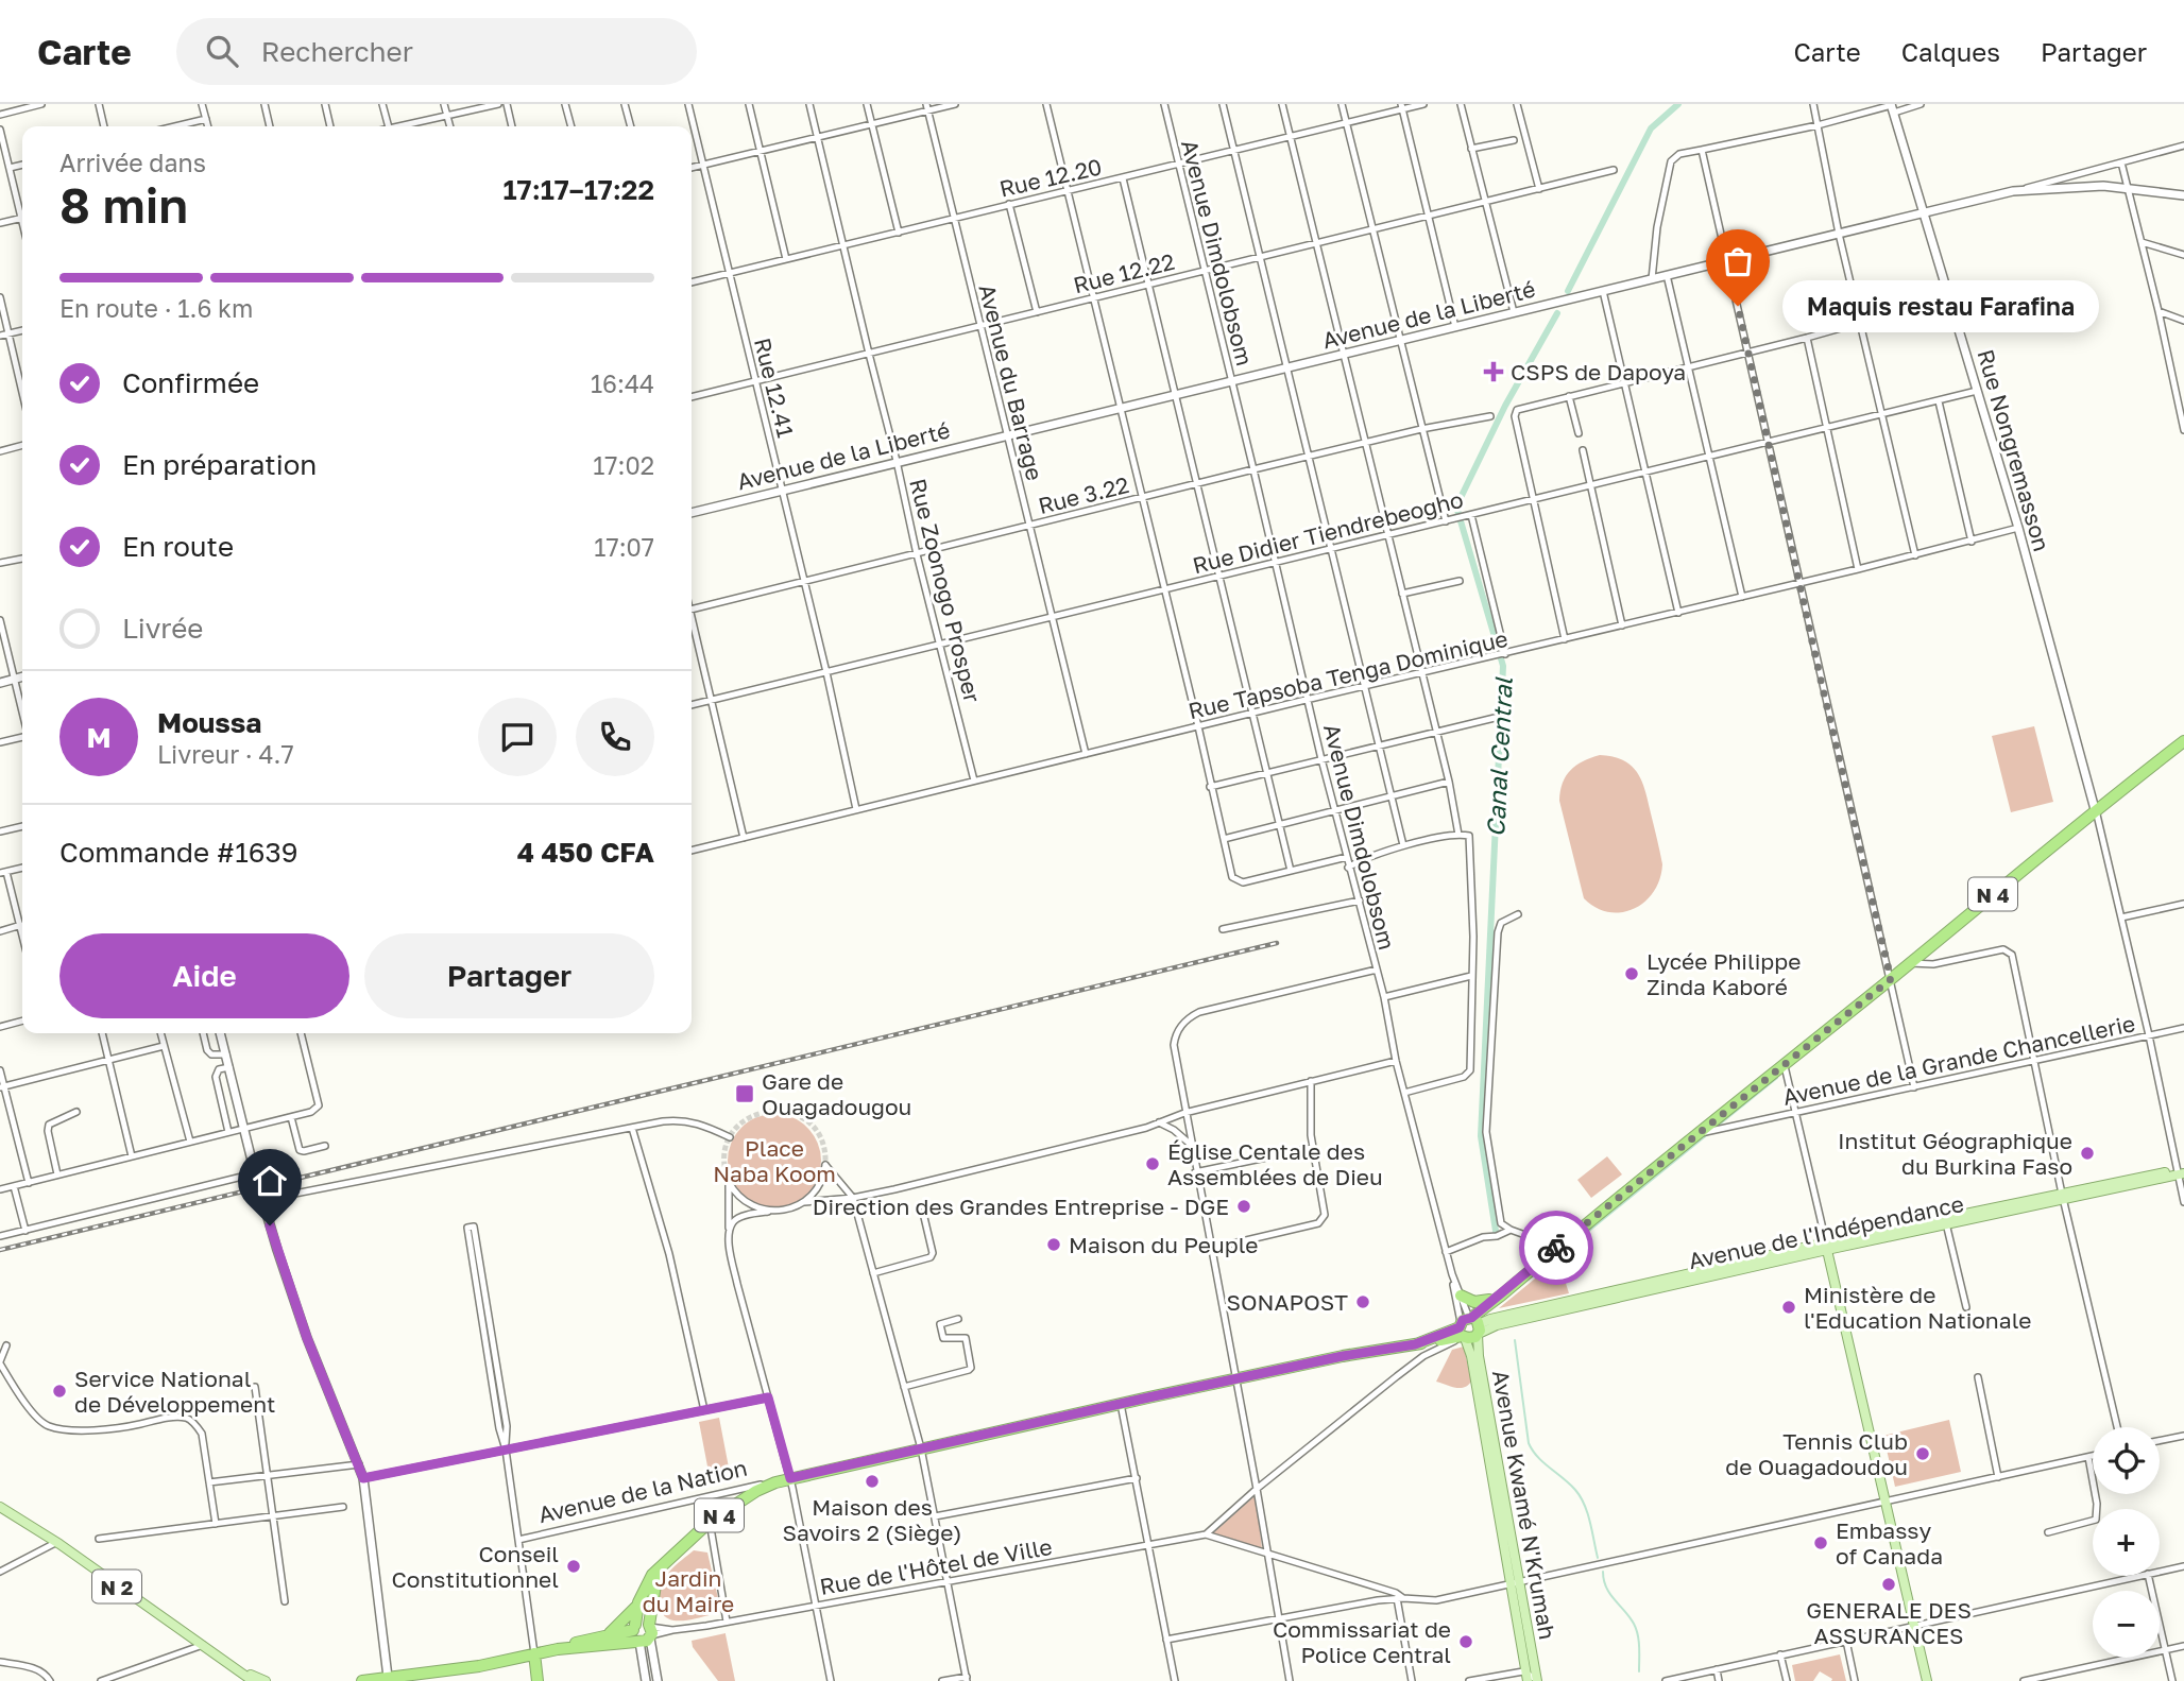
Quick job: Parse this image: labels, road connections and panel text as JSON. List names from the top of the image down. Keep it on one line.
{"streets":{"highway":["N 4"],"main road":["Avenue de la Liberté","Rue Nongremasson","Avenue de l'Indépendance","Avenue Kwamé N'Krumah","N 2"],"street":["Rue 12.20","Avenue Dimdolobsom","Rue 12.22","Avenue du Barrage","Rue 12.41","Rue 3.22","Rue Didier Tiendrebeogho","Rue Zoonogo Prosper","Rue Tapsoba Tenga Dominique","Avenue de la Grande Chancellerie","Avenue de la Nation","Rue de l'Hôtel de Ville"]},"crossings":[["Rue 12.20","Avenue Dimdolobsom"],["Rue 12.20","Avenue du Barrage"],["Rue 12.20","Rue 12.41"],["Rue 12.20","Rue Zoonogo Prosper"],["Avenue Dimdolobsom","Rue 12.22"],["Avenue Dimdolobsom","Avenue de la Liberté"],["Avenue Dimdolobsom","Rue 3.22"],["Avenue Dimdolobsom","Rue Didier Tiendrebeogho"],["Avenue Dimdolobsom","Rue Tapsoba Tenga Dominique"],["Avenue Dimdolobsom","N 4"],["Avenue Dimdolobsom","Avenue de l'Indépendance"],["Avenue Dimdolobsom","Avenue Kwamé N'Krumah"],["Rue 12.22","Avenue du Barrage"],["Rue 12.22","Rue 12.41"],["Rue 12.22","Rue Zoonogo Prosper"],["Avenue de la Liberté","Avenue du Barrage"],["Avenue de la Liberté","Rue 12.41"],["Avenue de la Liberté","Rue Nongremasson"],["Avenue de la Liberté","Rue Zoonogo Prosper"],["Avenue du Barrage","Rue 3.22"],["Avenue du Barrage","Rue Didier Tiendrebeogho"],["Avenue du Barrage","Rue Tapsoba Tenga Dominique"],["Rue 12.41","Rue 3.22"],["Rue 12.41","Rue Didier Tiendrebeogho"],["Rue 12.41","Rue Tapsoba Tenga Dominique"],["Rue Nongremasson","Rue Didier Tiendrebeogho"],["Rue Nongremasson","Rue Tapsoba Tenga Dominique"],["Rue Nongremasson","N 4"],["Rue 3.22","Rue Zoonogo Prosper"],["Rue Didier Tiendrebeogho","Rue Zoonogo Prosper"],["Rue Zoonogo Prosper","Rue Tapsoba Tenga Dominique"],["N 4","Avenue de la Grande Chancellerie"],["N 4","Avenue de l'Indépendance"],["N 4","Avenue de la Nation"],["N 4","Avenue Kwamé N'Krumah"],["Avenue de l'Indépendance","Avenue Kwamé N'Krumah"]],"water":["Canal Central"],"parks":["Place Naba Koom","Jardin du Maire"],"places":{"other":["Maquis restau Farafina","Lycée Philippe Zinda Kaboré","Institut Géographique du Burkina Faso","Église Centale des Assemblées de Dieu","Direction des Grandes Entreprise - DGE","Maison du Peuple","SONAPOST","Ministère de l'Education Nationale","Service National de Développement","Tennis Club de Ouagadoudou","Maison des Savoirs 2 (Siège)","Embassy of Canada","Conseil Constitutionnel","GENERALE DES ASSURANCES","Commissariat de Police Central"],"health":["CSPS de Dapoya"],"transit":["Gare de Ouagadougou"]},"page":{"header":"Carte","search":"Rechercher","nav":["Carte","Calques","Partager"],"heading":["8 min","Arrivée dans","17:17–17:22"],"panel":["Moussa","Livreur · 4.7","Commande #1639","4 450 CFA"],"bar":"En route · 1.6 km","bubble":"Maquis restau Farafina","list":[["Confirmée","16:44"],["En préparation","17:02"],["En route","17:07"],"Livrée"],"round":"M","buttons":["Aide","Partager"],"map_buttons":["+","−"]}}
